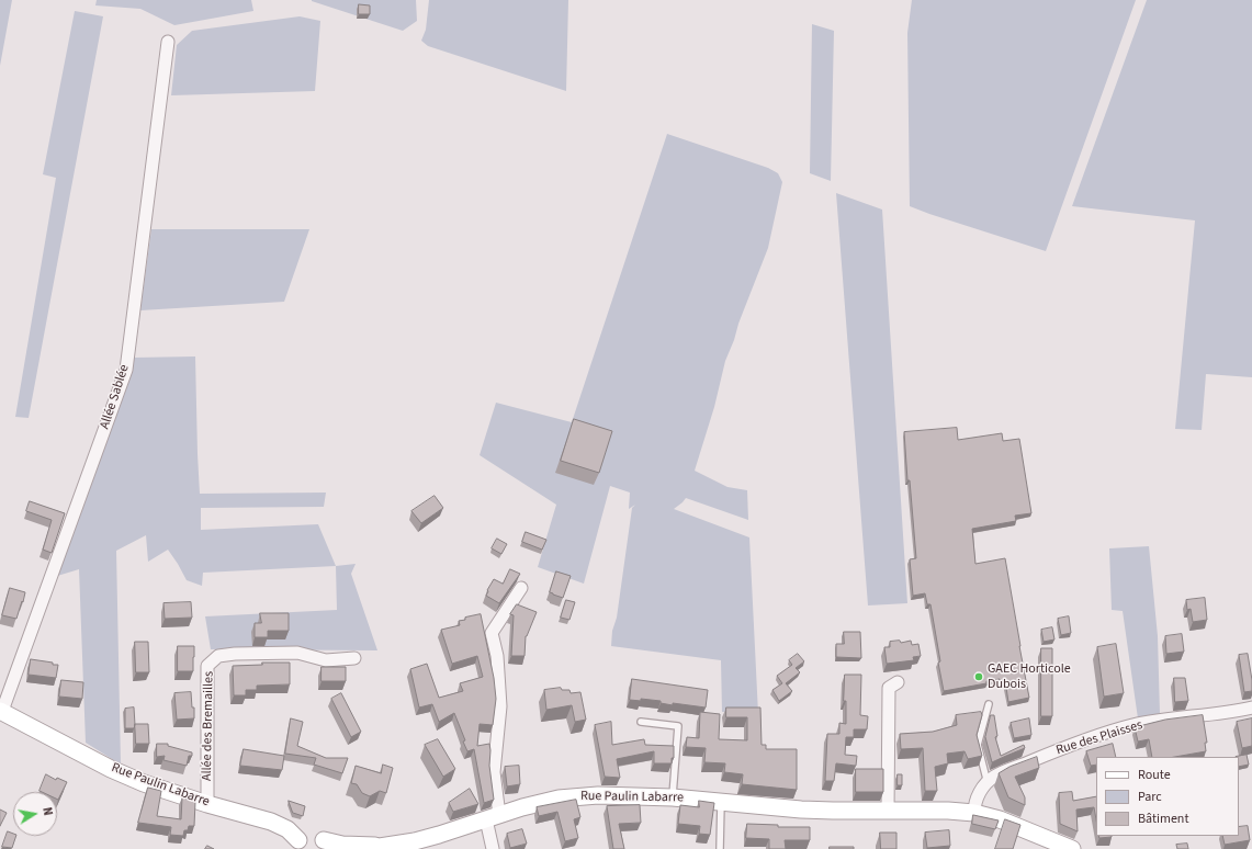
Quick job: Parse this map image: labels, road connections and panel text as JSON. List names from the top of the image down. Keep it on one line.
{"streets":{"street":["Allée Sablée","Allée des Bremailles","Rue des Plaisses","Rue Paulin Labarre"]},"crossings":[["Allée Sablée","Rue Paulin Labarre"],["Allée des Bremailles","Rue Paulin Labarre"],["Rue des Plaisses","Rue Paulin Labarre"]],"places":["GAEC Horticole Dubois"],"legend":["Route","Parc","Bâtiment"],"north":"right"}
